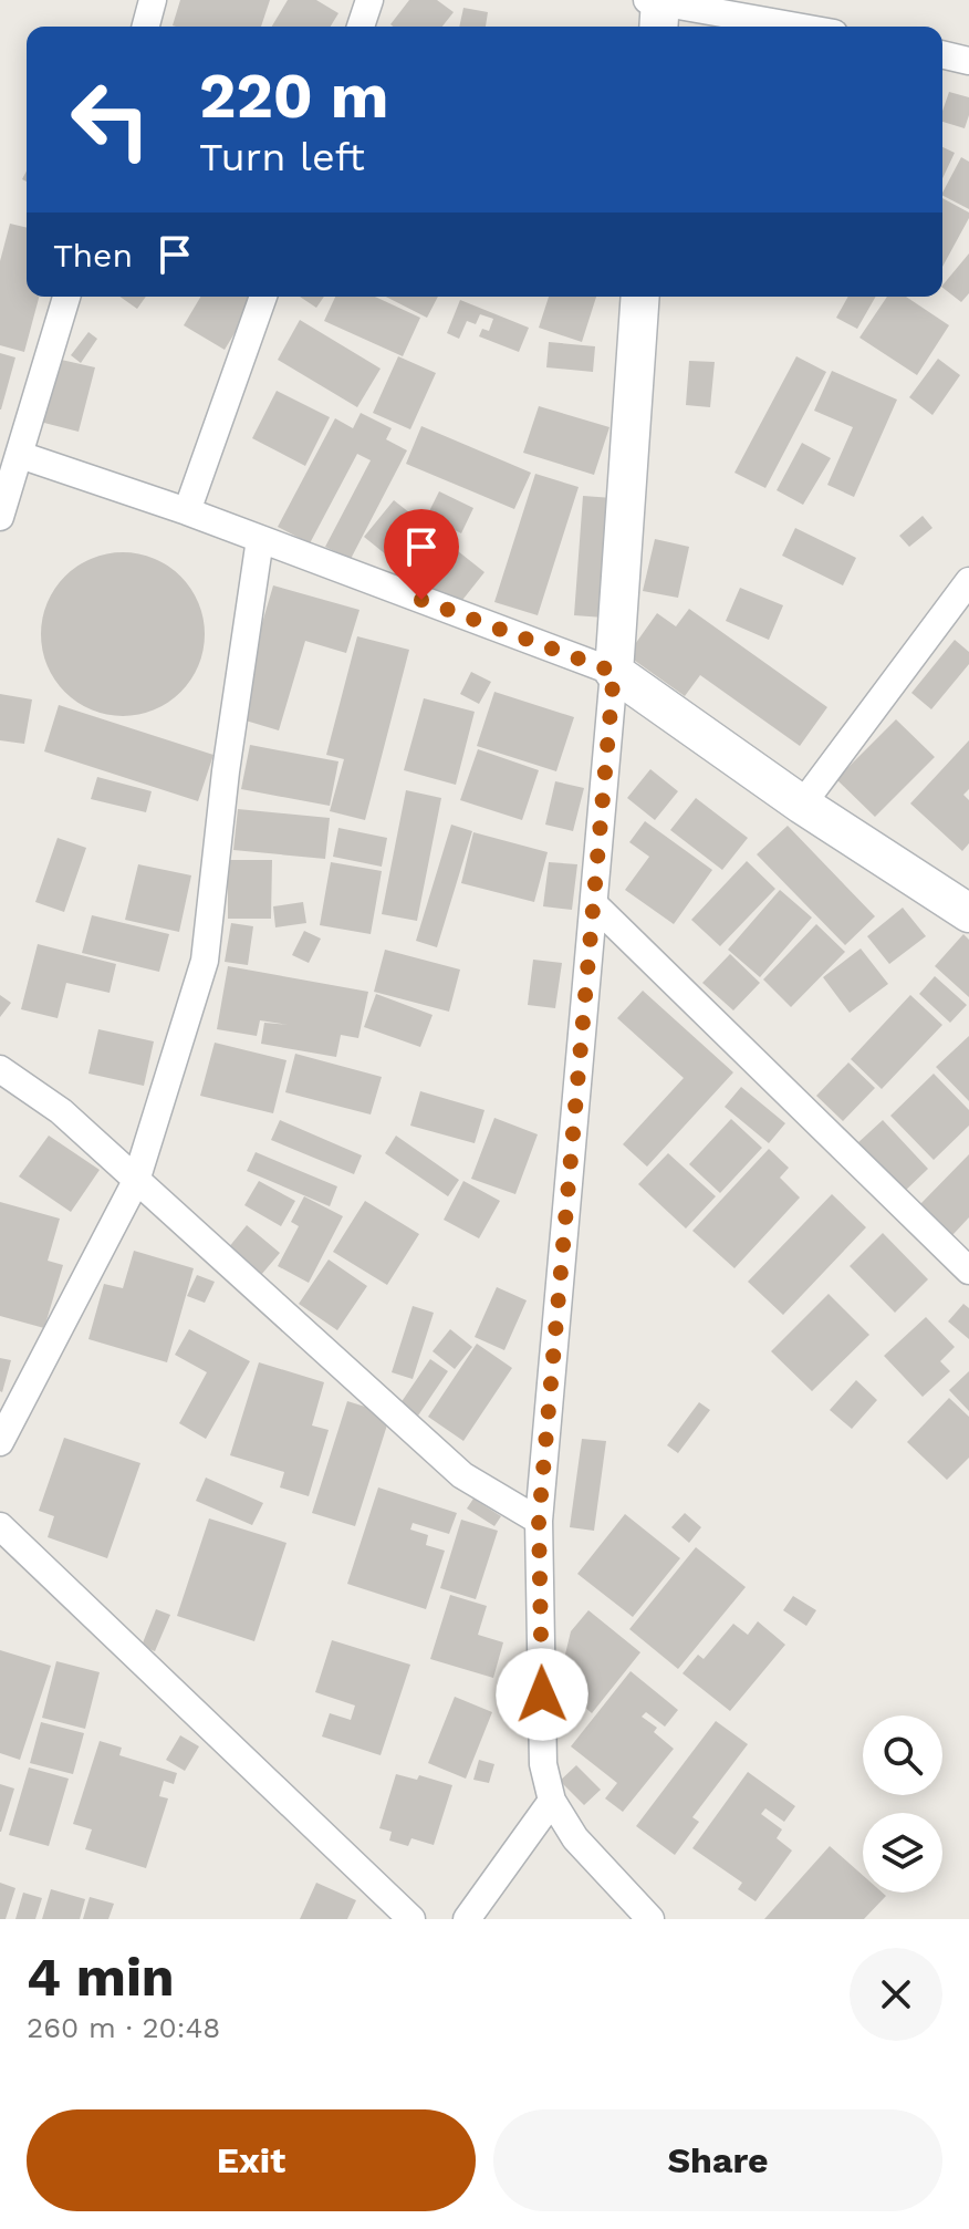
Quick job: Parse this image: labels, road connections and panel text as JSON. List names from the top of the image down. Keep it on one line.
{"page":{"turn":["220 m","Turn left"],"then":"Then","heading":["4 min","260 m · 20:48"],"buttons":["Exit","Share"]}}
